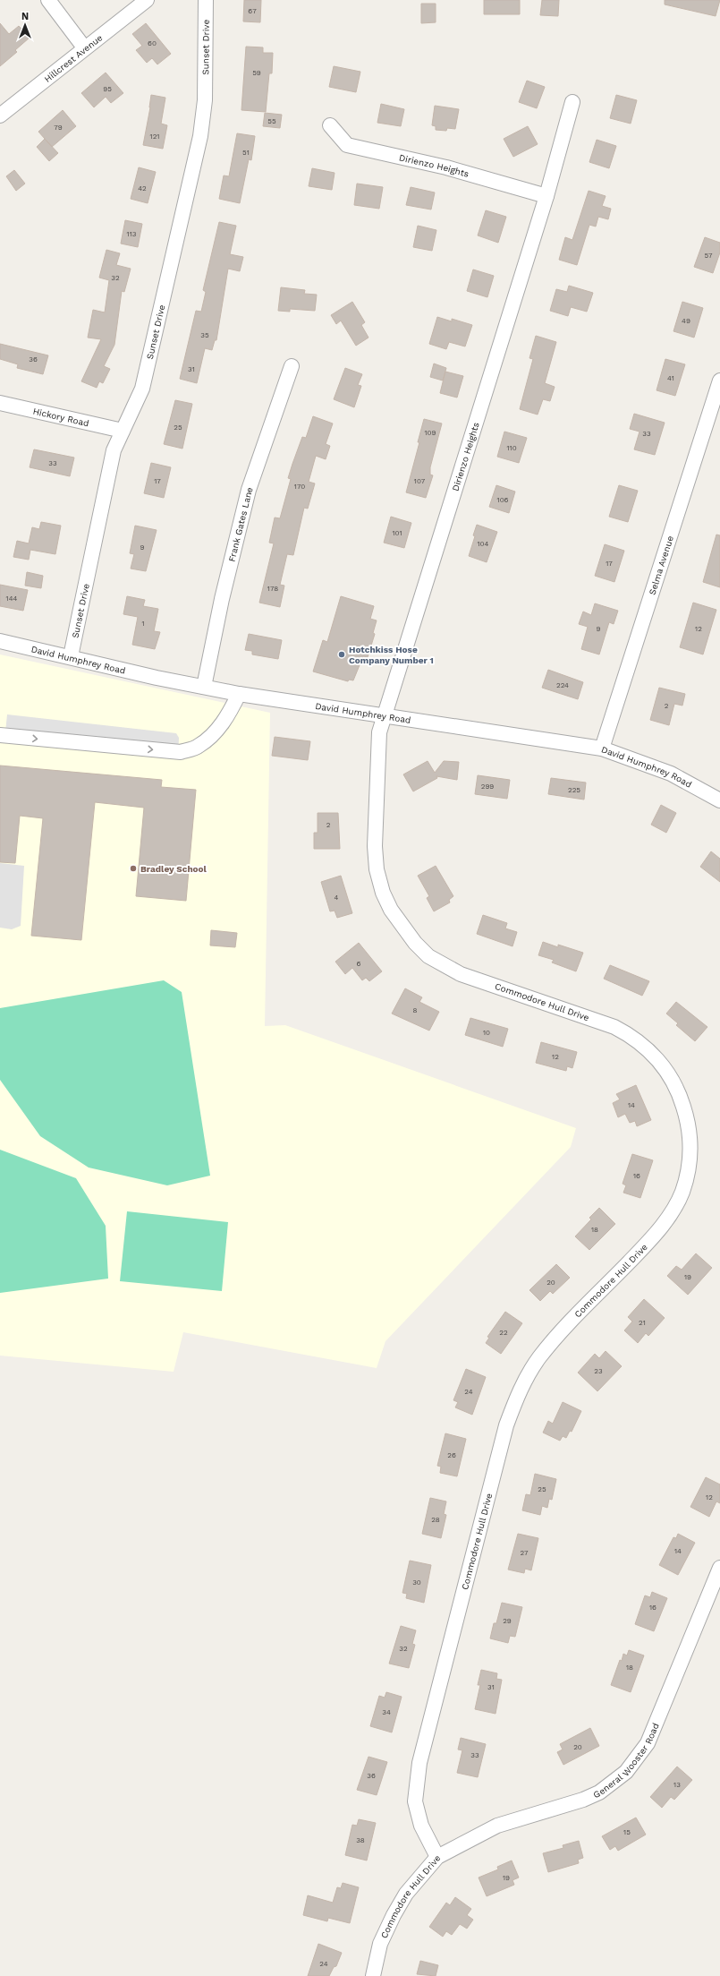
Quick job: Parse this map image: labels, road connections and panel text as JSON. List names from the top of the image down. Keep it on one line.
{"streets":{"street":["Sunset Drive","Hillcrest Avenue","Dirienzo Heights","Hickory Road","Frank Gates Lane","Selma Avenue","David Humphrey Road","Commodore Hull Drive","General Wooster Road"]},"crossings":[["Sunset Drive","Hickory Road"],["Sunset Drive","David Humphrey Road"],["Dirienzo Heights","David Humphrey Road"],["Dirienzo Heights","Commodore Hull Drive"],["Frank Gates Lane","David Humphrey Road"],["Selma Avenue","David Humphrey Road"],["David Humphrey Road","Commodore Hull Drive"],["Commodore Hull Drive","General Wooster Road"]],"places":["Hotchkiss Hose Company Number 1","Bradley School"],"house_numbers":["67","60","59","95","55","79","121","51","42","113","57","32","49","35","36","31","41","25","109","33","110","33","17","107","170","106","101","104","9","17","178","144","1","9","12","224","2","299","225","2","4","6","8","10","12","14","16","18","19","20","21","22","23","24","26","25","12","28","14","27","30","16","29","32","18","31","34","20","33","36","13","15","38","19","24"],"north":"top"}
